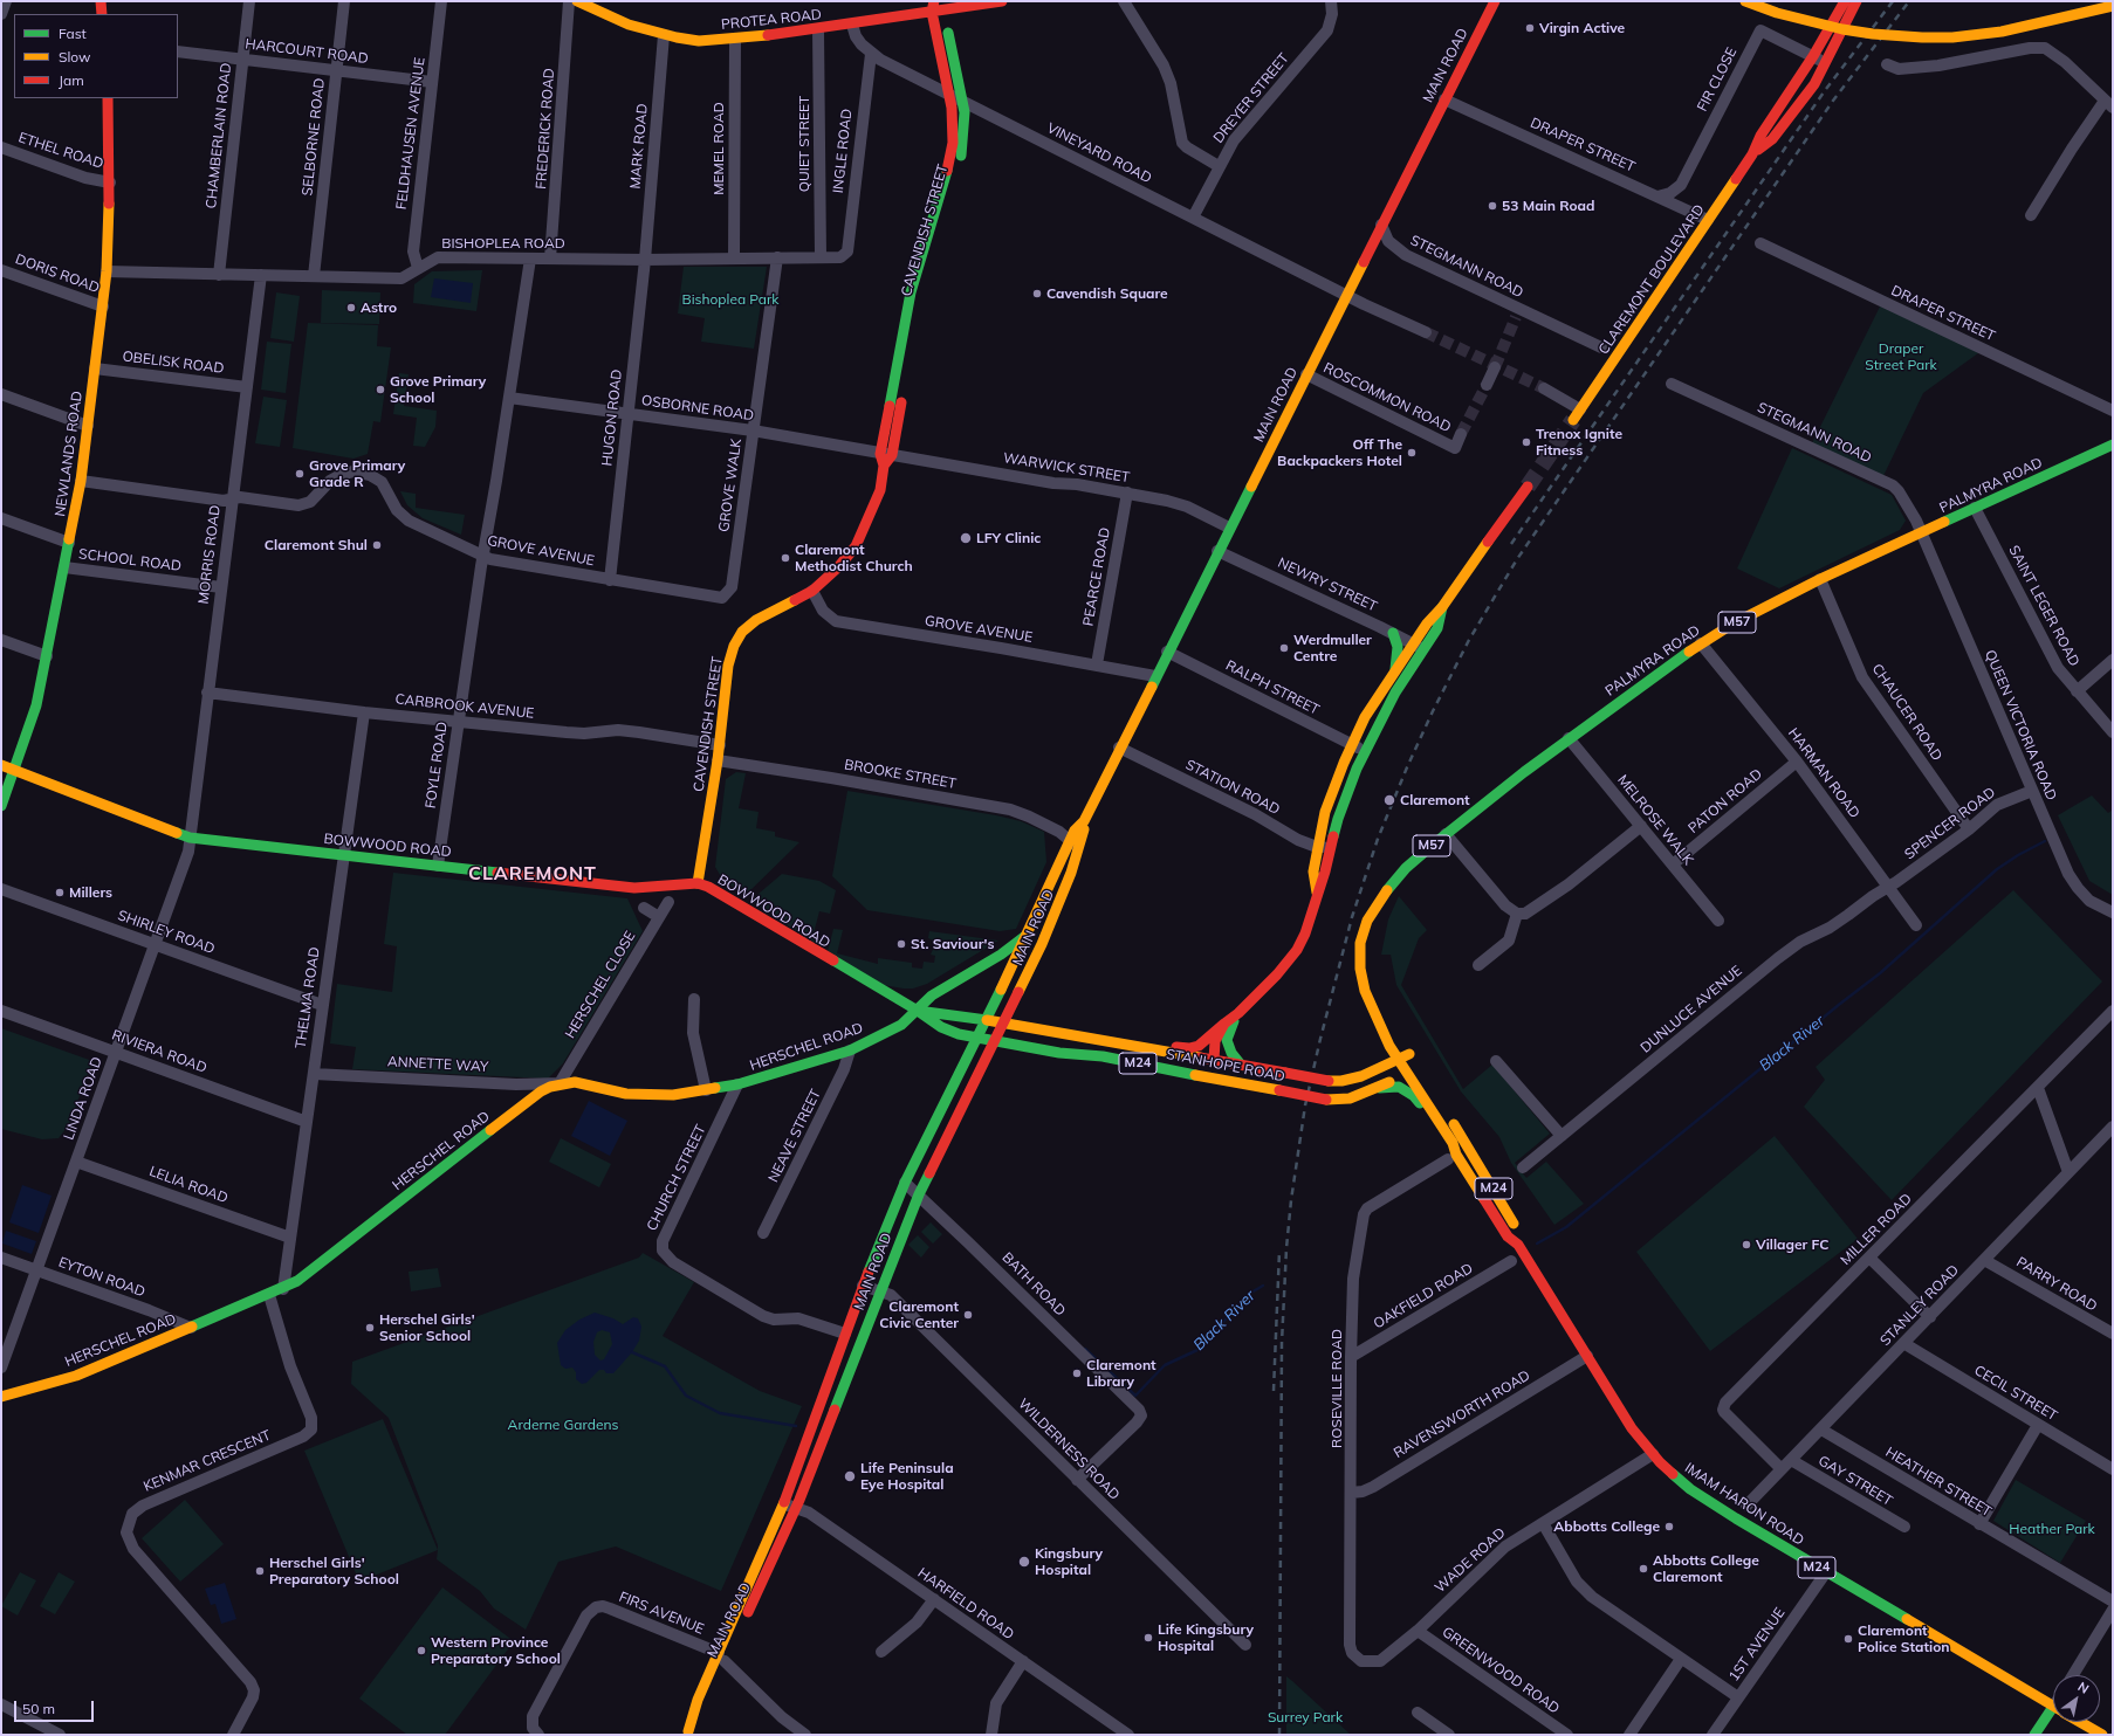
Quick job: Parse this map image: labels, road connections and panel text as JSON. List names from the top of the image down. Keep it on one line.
{"streets":{"main road":["PROTEA ROAD","MAIN ROAD","CAVENDISH STREET","CLAREMONT BOULEVARD","NEWLANDS ROAD","PALMYRA ROAD","M57","BOWWOOD ROAD","HERSCHEL ROAD","M24","STANHOPE ROAD","IMAM HARON ROAD"],"street":["HARCOURT ROAD","FIR CLOSE","DREYER STREET","FREDERICK ROAD","FELDHAUSEN AVENUE","CHAMBERLAIN ROAD","SELBORNE ROAD","QUIET STREET","DRAPER STREET","MARK ROAD","MEMEL ROAD","ETHEL ROAD","INGLE ROAD","VINEYARD ROAD","BISHOPLEA ROAD","STEGMANN ROAD","DORIS ROAD","OBELISK ROAD","ROSCOMMON ROAD","OSBORNE ROAD","HUGON ROAD","WARWICK STREET","GROVE WALK","GROVE AVENUE","MORRIS ROAD","SCHOOL ROAD","PEARCE ROAD","NEWRY STREET","SAINT LEGER ROAD","RALPH STREET","CARBROOK AVENUE","CHAUCER ROAD","QUEEN VICTORIA ROAD","FOYLE ROAD","HARMAN ROAD","BROOKE STREET","STATION ROAD","PATON ROAD","MELROSE WALK","SPENCER ROAD","SHIRLEY ROAD","HERSCHEL CLOSE","THELMA ROAD","DUNLUCE AVENUE","RIVIERA ROAD","ANNETTE WAY","LINDA ROAD","NEAVE STREET","CHURCH STREET","LELIA ROAD","MILLER ROAD","EYTON ROAD","BATH ROAD","PARRY ROAD","OAKFIELD ROAD","STANLEY ROAD","ROSEVILLE ROAD","CECIL STREET","RAVENSWORTH ROAD","WILDERNESS ROAD","KENMAR CRESCENT","GAY STREET","HEATHER STREET","WADE ROAD","HARFIELD ROAD","FIRS AVENUE","1ST AVENUE","GREENWOOD ROAD"]},"crossings":[["PROTEA ROAD","QUIET STREET"],["PROTEA ROAD","MARK ROAD"],["PROTEA ROAD","MEMEL ROAD"],["PROTEA ROAD","VINEYARD ROAD"],["PROTEA ROAD","CAVENDISH STREET"],["HARCOURT ROAD","FELDHAUSEN AVENUE"],["HARCOURT ROAD","CHAMBERLAIN ROAD"],["HARCOURT ROAD","SELBORNE ROAD"],["MAIN ROAD","DRAPER STREET"],["MAIN ROAD","VINEYARD ROAD"],["MAIN ROAD","STEGMANN ROAD"],["MAIN ROAD","ROSCOMMON ROAD"],["MAIN ROAD","WARWICK STREET"],["MAIN ROAD","GROVE AVENUE"],["MAIN ROAD","NEWRY STREET"],["MAIN ROAD","RALPH STREET"],["MAIN ROAD","BROOKE STREET"],["MAIN ROAD","STATION ROAD"],["MAIN ROAD","BOWWOOD ROAD"],["MAIN ROAD","HERSCHEL ROAD"],["MAIN ROAD","STANHOPE ROAD"],["MAIN ROAD","CHURCH STREET"],["MAIN ROAD","BATH ROAD"],["MAIN ROAD","WILDERNESS ROAD"],["MAIN ROAD","HARFIELD ROAD"],["MAIN ROAD","FIRS AVENUE"],["FIR CLOSE","DRAPER STREET"],["FIR CLOSE","CLAREMONT BOULEVARD"],["DREYER STREET","VINEYARD ROAD"],["FREDERICK ROAD","BISHOPLEA ROAD"],["FELDHAUSEN AVENUE","BISHOPLEA ROAD"],["CHAMBERLAIN ROAD","BISHOPLEA ROAD"],["SELBORNE ROAD","BISHOPLEA ROAD"],["QUIET STREET","BISHOPLEA ROAD"],["DRAPER STREET","CLAREMONT BOULEVARD"],["MARK ROAD","BISHOPLEA ROAD"],["MARK ROAD","HUGON ROAD"],["MEMEL ROAD","BISHOPLEA ROAD"],["ETHEL ROAD","NEWLANDS ROAD"],["INGLE ROAD","VINEYARD ROAD"],["INGLE ROAD","BISHOPLEA ROAD"],["VINEYARD ROAD","CAVENDISH STREET"],["CAVENDISH STREET","OSBORNE ROAD"],["CAVENDISH STREET","WARWICK STREET"],["CAVENDISH STREET","GROVE AVENUE"],["CAVENDISH STREET","CARBROOK AVENUE"],["CAVENDISH STREET","BROOKE STREET"],["CAVENDISH STREET","BOWWOOD ROAD"],["BISHOPLEA ROAD","HUGON ROAD"],["BISHOPLEA ROAD","NEWLANDS ROAD"],["BISHOPLEA ROAD","GROVE WALK"],["BISHOPLEA ROAD","MORRIS ROAD"],["BISHOPLEA ROAD","FOYLE ROAD"],["STEGMANN ROAD","PALMYRA ROAD"],["STEGMANN ROAD","QUEEN VICTORIA ROAD"],["DORIS ROAD","NEWLANDS ROAD"],["OBELISK ROAD","NEWLANDS ROAD"],["OBELISK ROAD","MORRIS ROAD"],["OSBORNE ROAD","HUGON ROAD"],["OSBORNE ROAD","WARWICK STREET"],["OSBORNE ROAD","GROVE WALK"],["OSBORNE ROAD","FOYLE ROAD"],["HUGON ROAD","GROVE AVENUE"],["NEWLANDS ROAD","GROVE AVENUE"],["NEWLANDS ROAD","SCHOOL ROAD"],["NEWLANDS ROAD","BOWWOOD ROAD"],["WARWICK STREET","PEARCE ROAD"],["GROVE WALK","GROVE AVENUE"],["PALMYRA ROAD","SAINT LEGER ROAD"],["PALMYRA ROAD","CHAUCER ROAD"],["PALMYRA ROAD","QUEEN VICTORIA ROAD"],["PALMYRA ROAD","HARMAN ROAD"],["PALMYRA ROAD","MELROSE WALK"],["PALMYRA ROAD","STANHOPE ROAD"],["PALMYRA ROAD","IMAM HARON ROAD"],["GROVE AVENUE","MORRIS ROAD"],["GROVE AVENUE","PEARCE ROAD"],["GROVE AVENUE","FOYLE ROAD"],["MORRIS ROAD","SCHOOL ROAD"],["MORRIS ROAD","CARBROOK AVENUE"],["MORRIS ROAD","BOWWOOD ROAD"],["MORRIS ROAD","LINDA ROAD"],["CARBROOK AVENUE","FOYLE ROAD"],["CARBROOK AVENUE","THELMA ROAD"],["CHAUCER ROAD","SPENCER ROAD"],["QUEEN VICTORIA ROAD","SPENCER ROAD"],["FOYLE ROAD","BOWWOOD ROAD"],["HARMAN ROAD","PATON ROAD"],["HARMAN ROAD","SPENCER ROAD"],["HARMAN ROAD","DUNLUCE AVENUE"],["PATON ROAD","MELROSE WALK"],["SPENCER ROAD","DUNLUCE AVENUE"],["BOWWOOD ROAD","THELMA ROAD"],["BOWWOOD ROAD","HERSCHEL ROAD"],["BOWWOOD ROAD","STANHOPE ROAD"],["BOWWOOD ROAD","LINDA ROAD"],["SHIRLEY ROAD","THELMA ROAD"],["SHIRLEY ROAD","LINDA ROAD"],["HERSCHEL CLOSE","HERSCHEL ROAD"],["HERSCHEL CLOSE","ANNETTE WAY"],["THELMA ROAD","HERSCHEL ROAD"],["THELMA ROAD","RIVIERA ROAD"],["THELMA ROAD","ANNETTE WAY"],["THELMA ROAD","LELIA ROAD"],["HERSCHEL ROAD","ANNETTE WAY"],["HERSCHEL ROAD","NEAVE STREET"],["HERSCHEL ROAD","CHURCH STREET"],["HERSCHEL ROAD","EYTON ROAD"],["HERSCHEL ROAD","KENMAR CRESCENT"],["RIVIERA ROAD","LINDA ROAD"],["STANHOPE ROAD","IMAM HARON ROAD"],["LINDA ROAD","LELIA ROAD"],["LINDA ROAD","EYTON ROAD"],["MILLER ROAD","STANLEY ROAD"],["BATH ROAD","WILDERNESS ROAD"],["PARRY ROAD","STANLEY ROAD"],["OAKFIELD ROAD","ROSEVILLE ROAD"],["STANLEY ROAD","CECIL STREET"],["STANLEY ROAD","GAY STREET"],["STANLEY ROAD","HEATHER STREET"],["ROSEVILLE ROAD","RAVENSWORTH ROAD"],["ROSEVILLE ROAD","IMAM HARON ROAD"],["ROSEVILLE ROAD","WADE ROAD"],["RAVENSWORTH ROAD","IMAM HARON ROAD"],["IMAM HARON ROAD","WADE ROAD"],["IMAM HARON ROAD","1ST AVENUE"],["WADE ROAD","GREENWOOD ROAD"]],"districts":["CLAREMONT"],"water":["Black River"],"parks":["Bishoplea Park","Draper Street Park","Arderne Gardens","Heather Park","Surrey Park"],"places":["Virgin Active","53 Main Road","Cavendish Square","Astro","Grove Primary School","Trenox Ignite Fitness","Off The Backpackers Hotel","Grove Primary Grade R","LFY Clinic","Claremont Shul","Claremont Methodist Church","Werdmuller Centre","Claremont","Millers","St. Saviour's","Villager FC","Claremont Civic Center","Herschel Girls' Senior School","Claremont Library","Life Peninsula Eye Hospital","Abbotts College","Kingsbury Hospital","Abbotts College Claremont","Herschel Girls' Preparatory School","Life Kingsbury Hospital","Claremont Police Station","Western Province Preparatory School"],"legend":["Fast","Slow","Jam"],"scale_bar":"50 m","north":"top right"}
